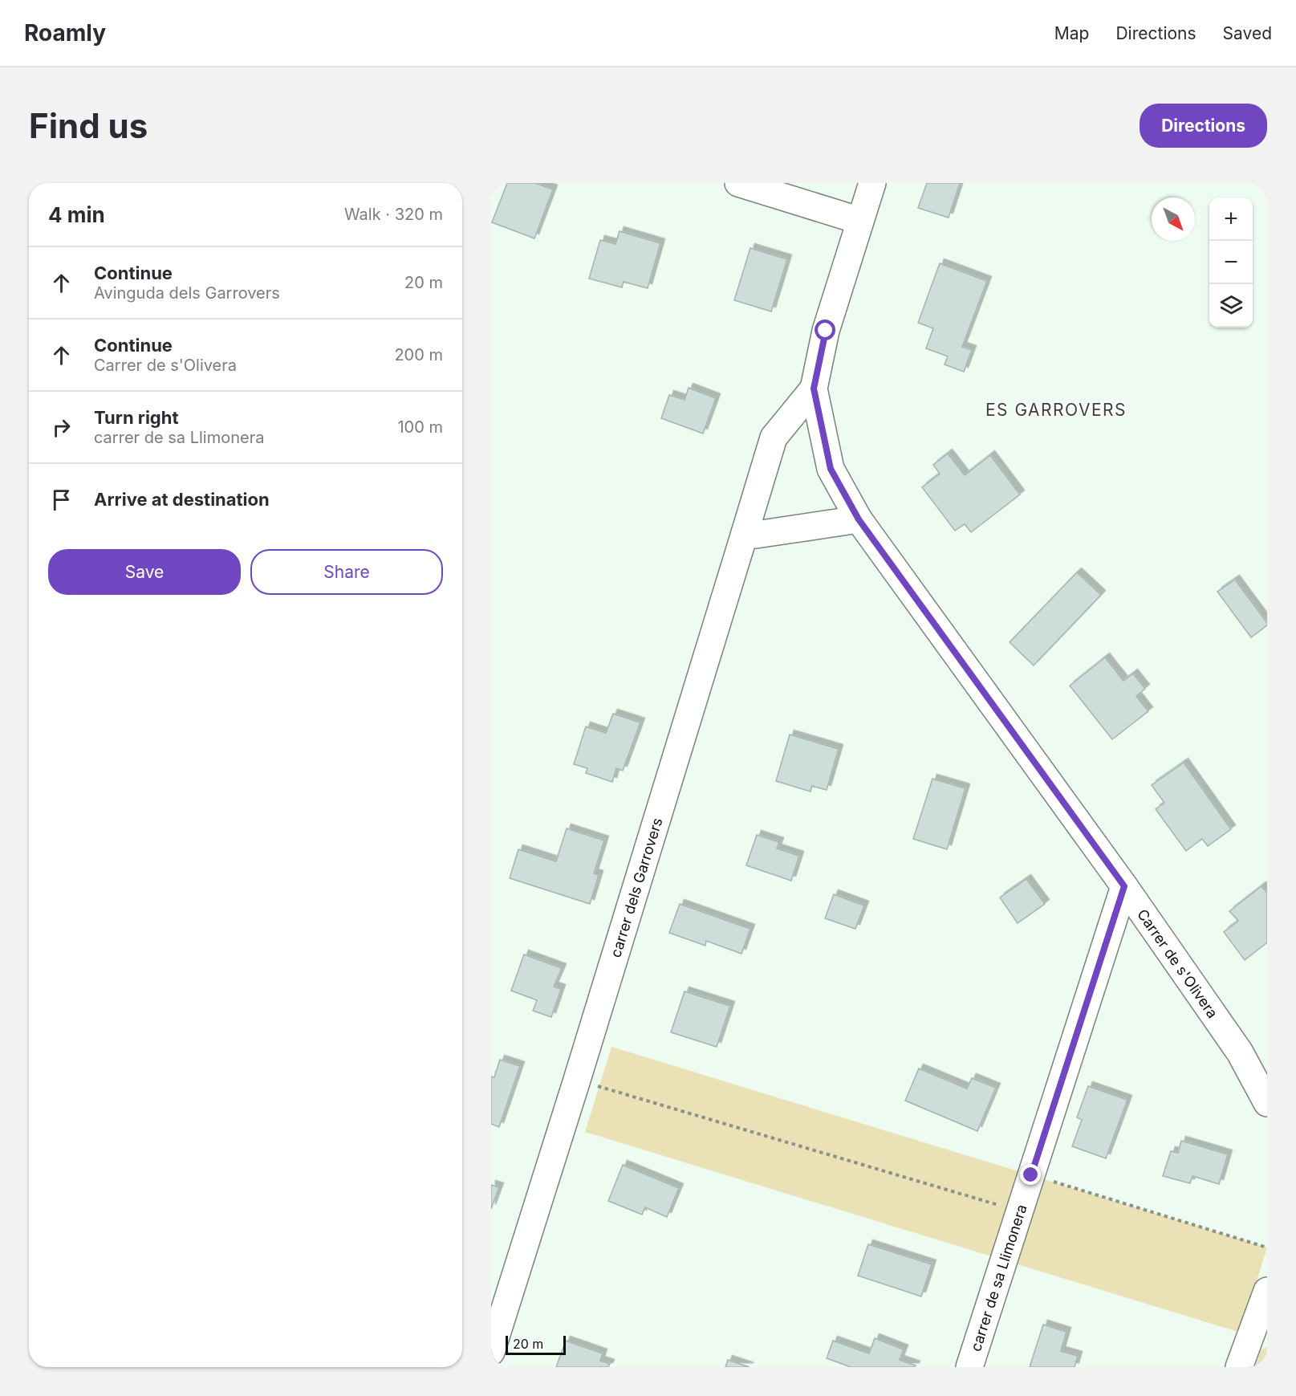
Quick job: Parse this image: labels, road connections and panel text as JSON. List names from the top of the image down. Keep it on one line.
{"streets":{"street":["carrer dels Garrovers","Carrer de s'Olivera","carrer de sa Llimonera"]},"crossings":[["carrer dels Garrovers","Carrer de s'Olivera"],["Carrer de s'Olivera","carrer de sa Llimonera"]],"districts":["ES GARROVERS"],"scale_bar":"20 m","north":"bottom right","page":{"header":"Roamly","nav":["Map","Directions","Saved"],"buttons":["Directions",["Save","Share"]],"title":"Find us","heading":["4 min","Walk · 320 m"],"map_buttons":["+","−"],"list":[["Continue","Avinguda dels Garrovers","20 m"],["Continue","Carrer de s'Olivera","200 m"],["Turn right","carrer de sa Llimonera","100 m"],"Arrive at destination"],"scale":"20 m"}}
